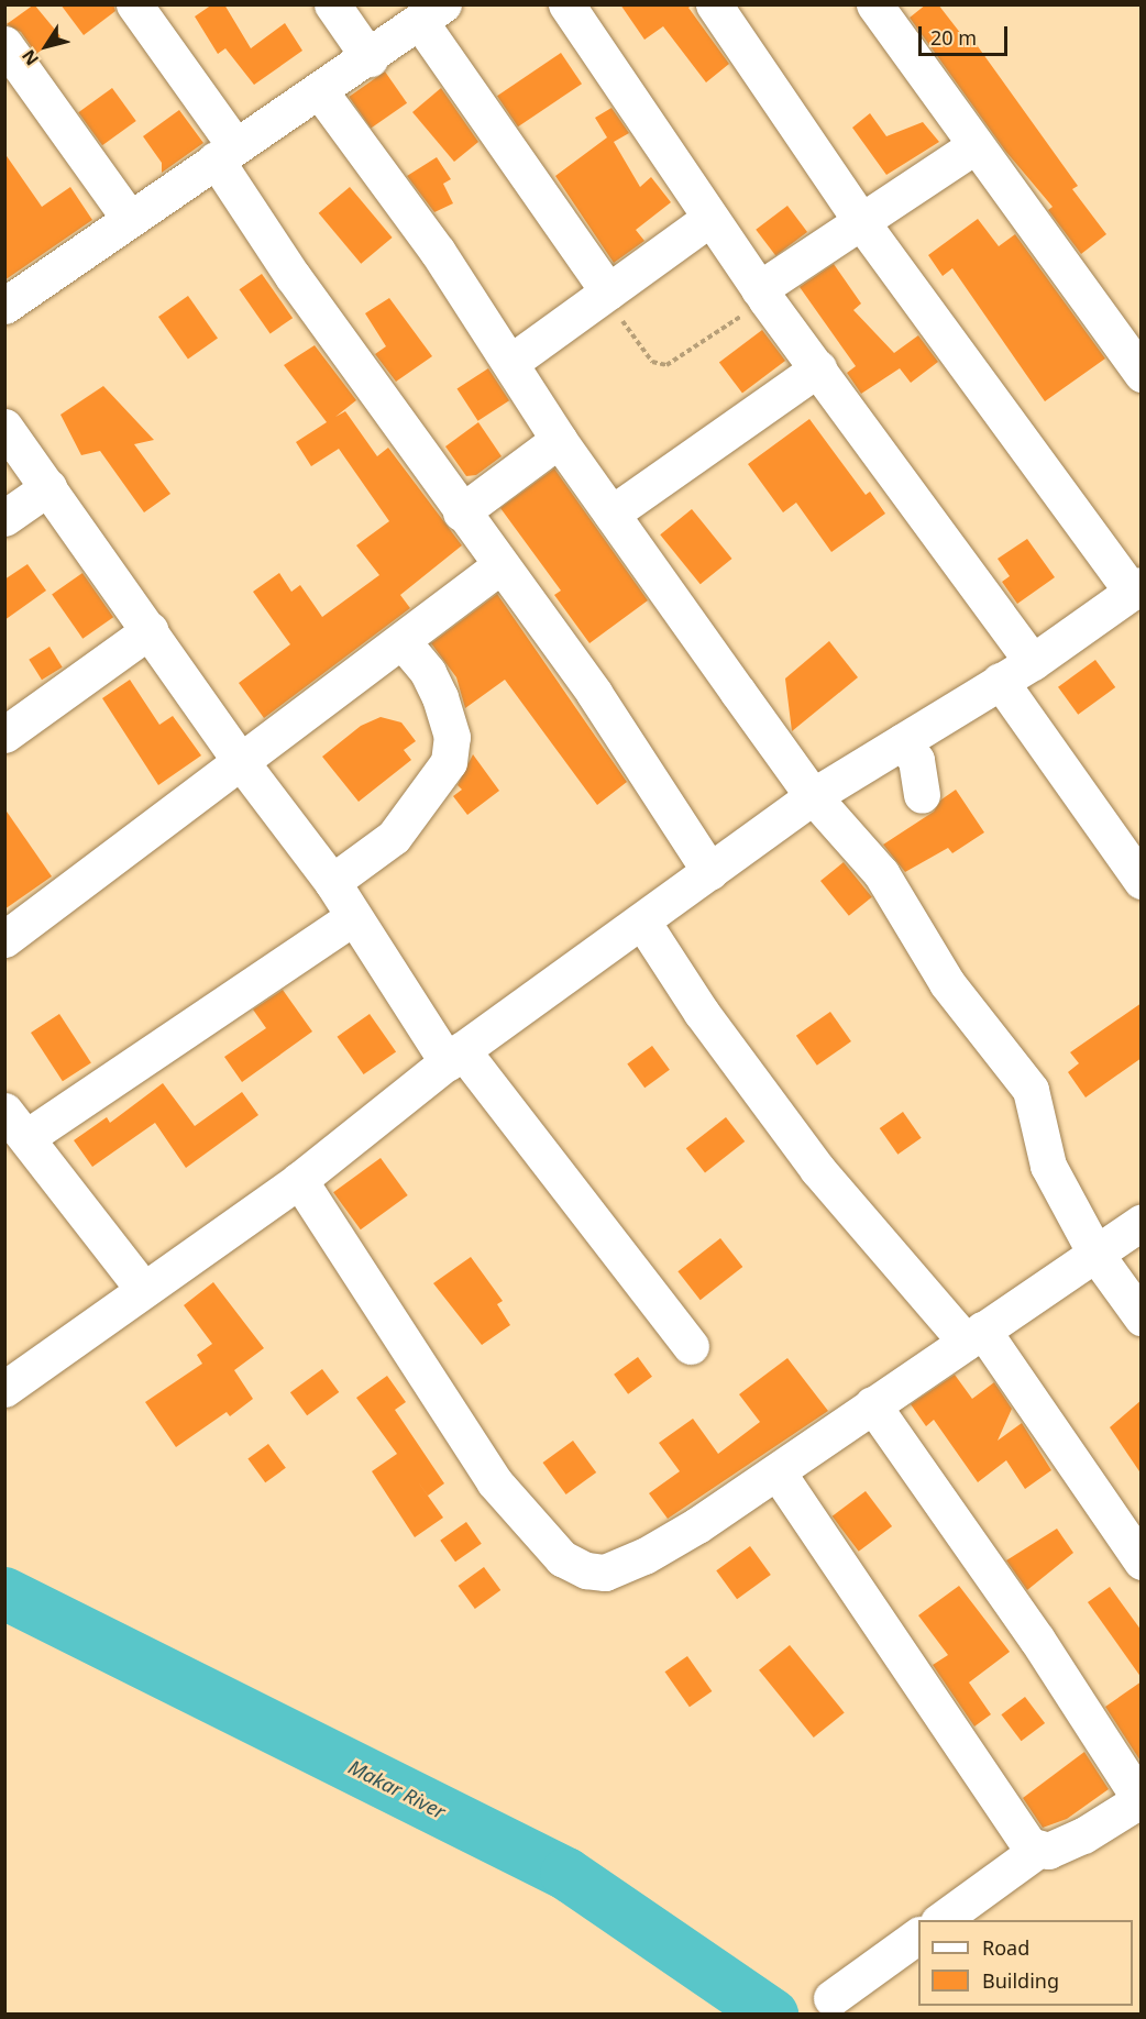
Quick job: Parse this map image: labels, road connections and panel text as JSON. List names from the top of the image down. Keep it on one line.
{"water":["Makar River"],"legend":["Road","Building"],"scale_bar":"20 m","north":"bottom left"}
